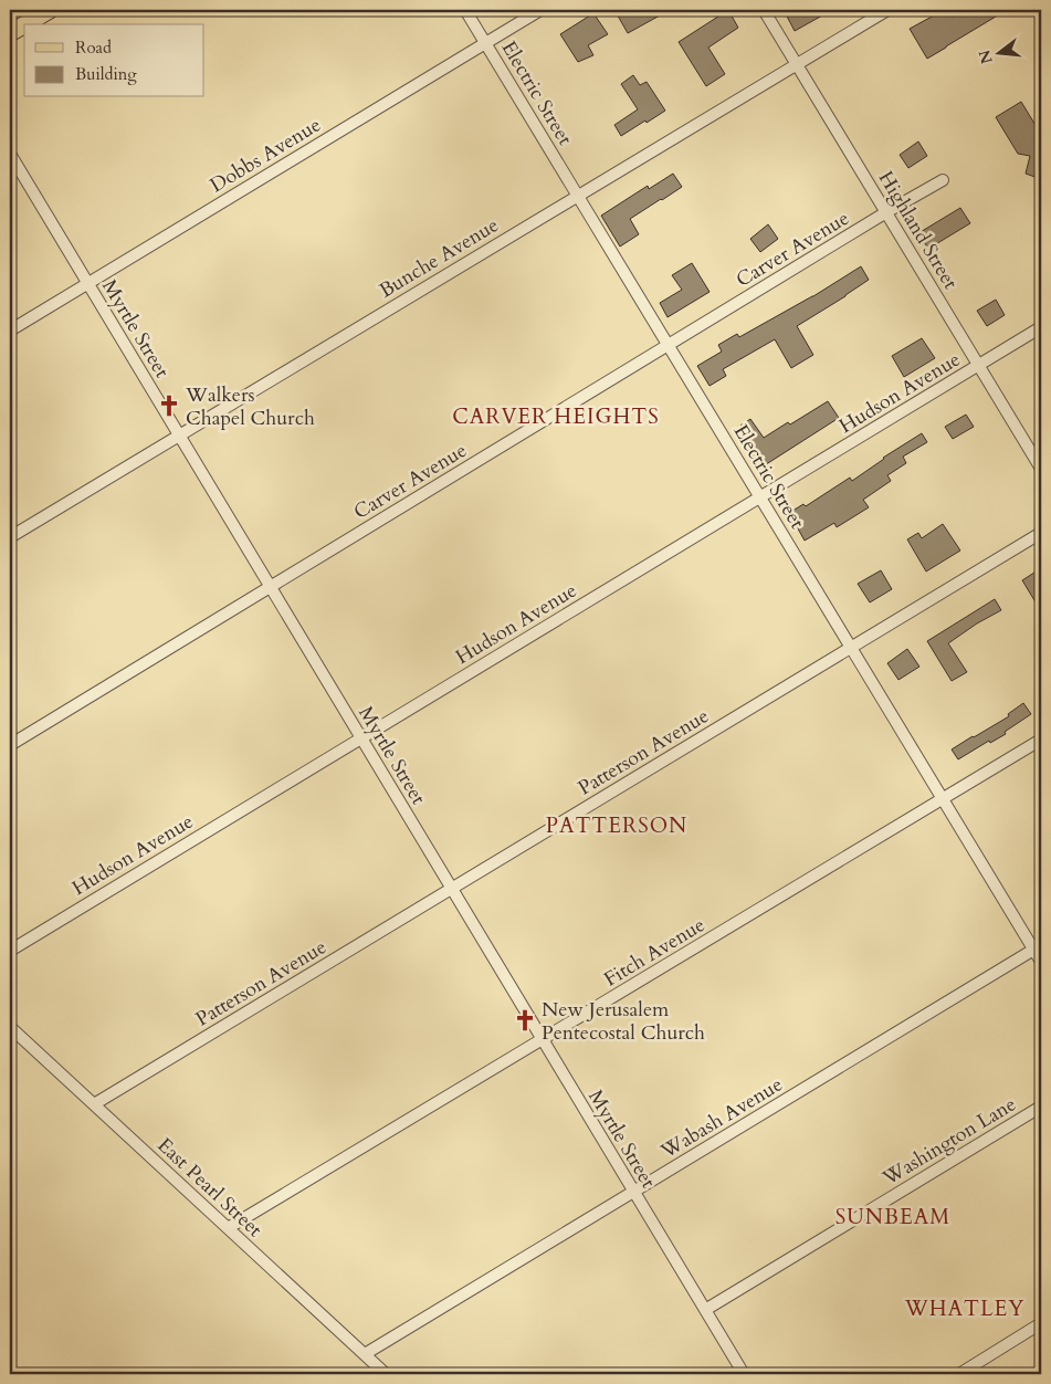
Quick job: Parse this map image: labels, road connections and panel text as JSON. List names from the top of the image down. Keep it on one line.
{"streets":{"street":["Electric Street","Dobbs Avenue","Highland Street","Carver Avenue","Bunche Avenue","Myrtle Street","Hudson Avenue","Patterson Avenue","Fitch Avenue","Wabash Avenue","Washington Lane","East Pearl Street"]},"crossings":[["Electric Street","Dobbs Avenue"],["Electric Street","Carver Avenue"],["Electric Street","Bunche Avenue"],["Electric Street","Hudson Avenue"],["Electric Street","Patterson Avenue"],["Electric Street","Fitch Avenue"],["Electric Street","Wabash Avenue"],["Dobbs Avenue","Myrtle Street"],["Highland Street","Carver Avenue"],["Highland Street","Bunche Avenue"],["Highland Street","Hudson Avenue"],["Carver Avenue","Myrtle Street"],["Bunche Avenue","Myrtle Street"],["Myrtle Street","Hudson Avenue"],["Myrtle Street","Patterson Avenue"],["Myrtle Street","Fitch Avenue"],["Myrtle Street","Wabash Avenue"],["Myrtle Street","Washington Lane"],["Patterson Avenue","East Pearl Street"],["Fitch Avenue","East Pearl Street"],["Wabash Avenue","East Pearl Street"]],"districts":["CARVER HEIGHTS","PATTERSON","SUNBEAM","WHATLEY"],"places":{"church":["Walkers Chapel Church","New Jerusalem Pentecostal Church"]},"legend":["Road","Building"],"north":"left"}
